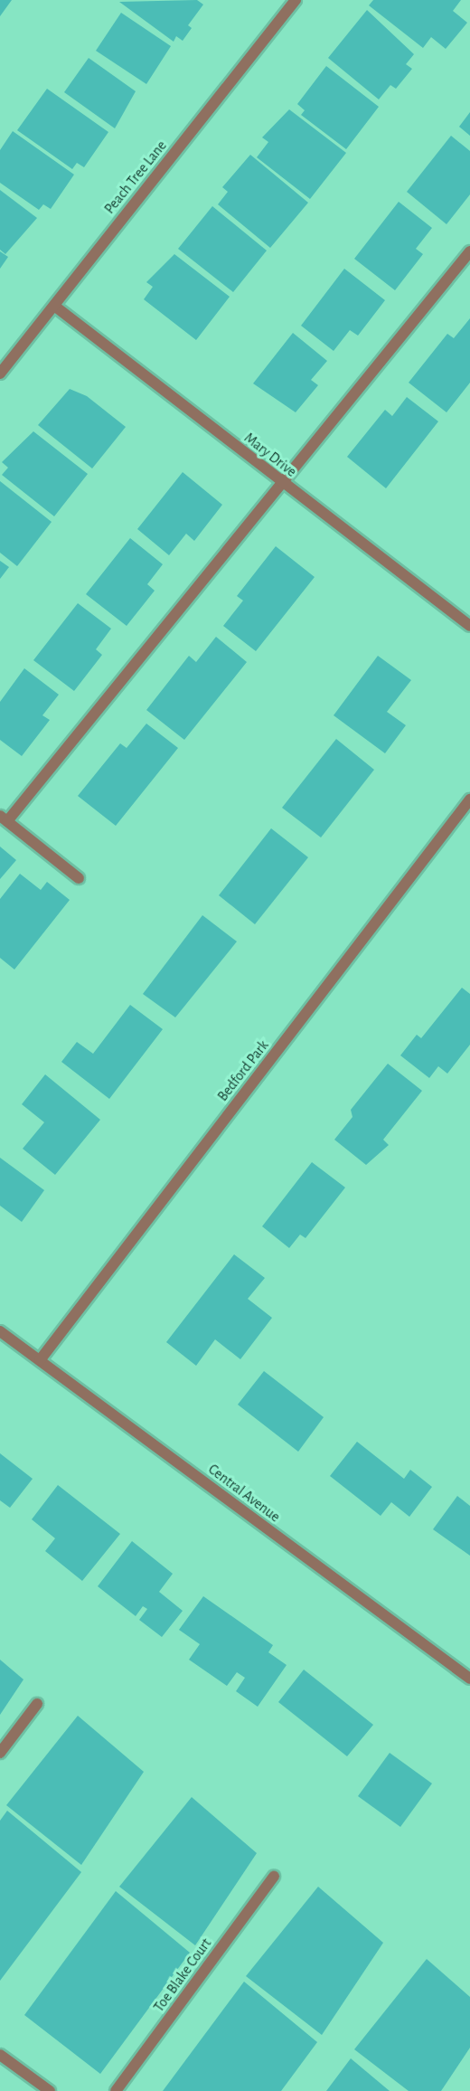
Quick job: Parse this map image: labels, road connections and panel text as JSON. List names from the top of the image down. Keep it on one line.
{"streets":{"street":["Peach Tree Lane","Mary Drive","Bedford Park","Central Avenue","Toe Blake Court"]},"crossings":[["Peach Tree Lane","Mary Drive"],["Bedford Park","Central Avenue"]]}
